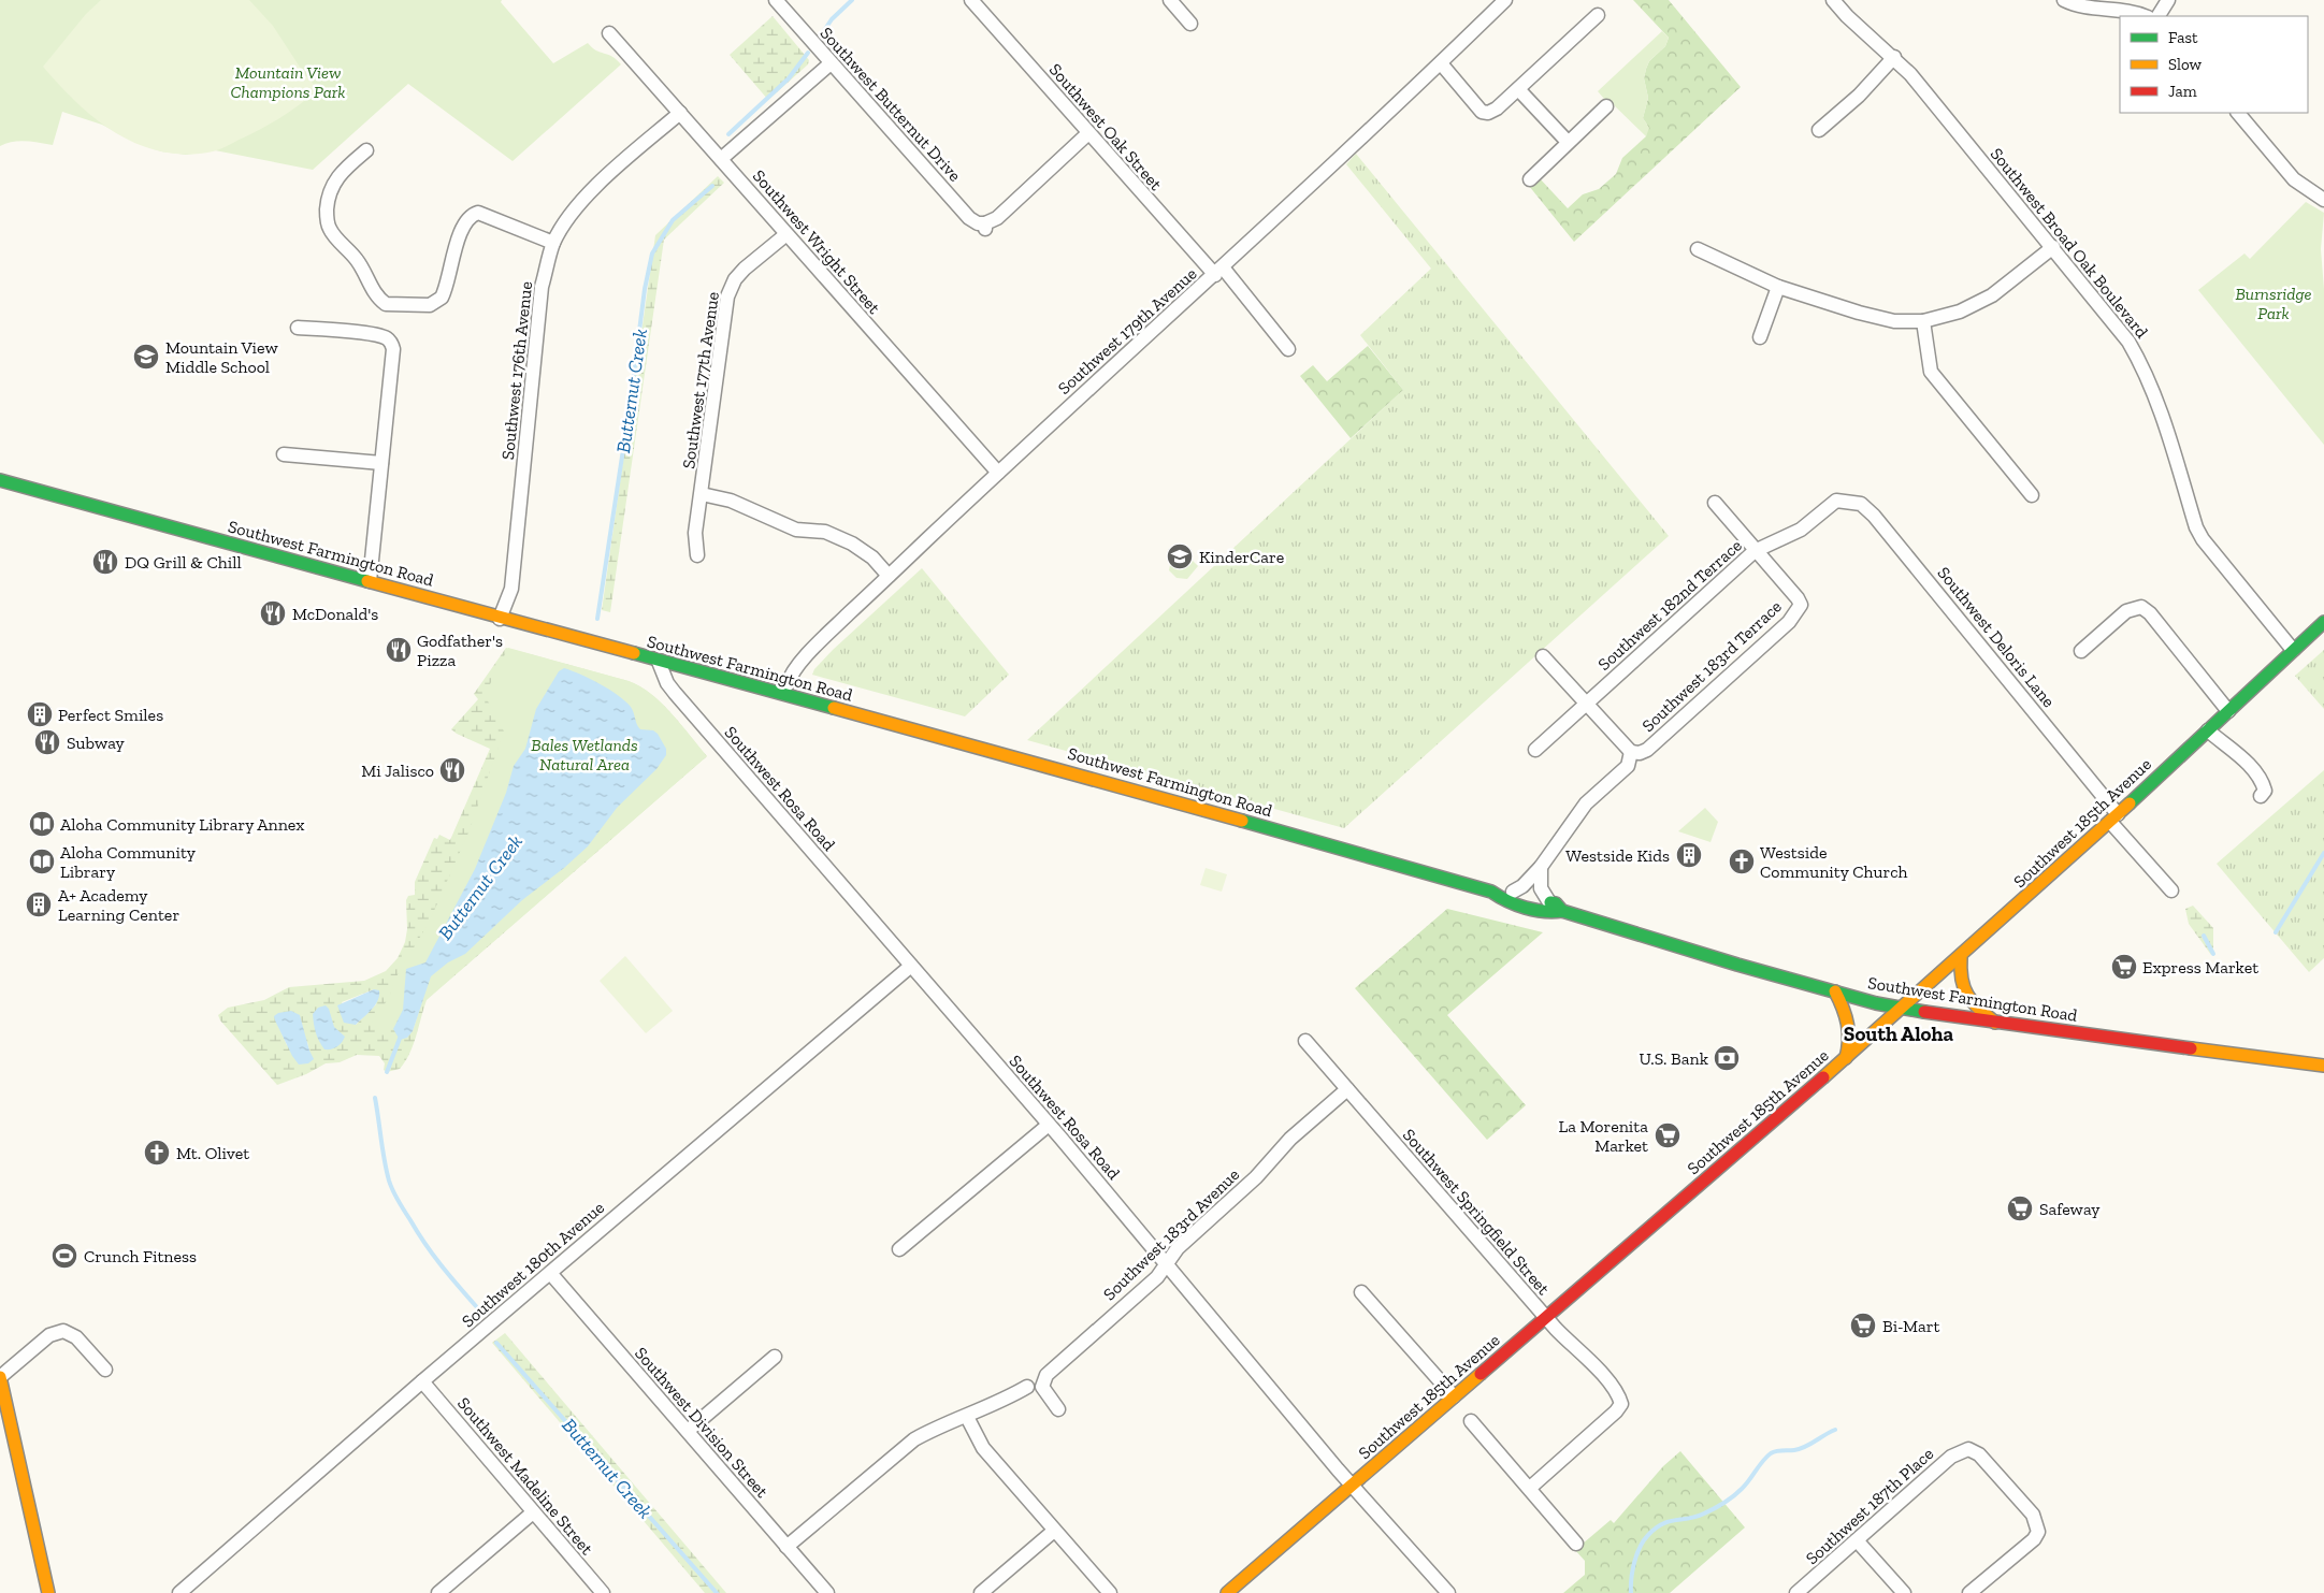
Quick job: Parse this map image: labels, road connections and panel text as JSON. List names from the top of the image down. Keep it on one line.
{"streets":{"main road":["Southwest Farmington Road","Southwest 185th Avenue"],"street":["Southwest Butternut Drive","Southwest Oak Street","Southwest Wright Street","Southwest Broad Oak Boulevard","Southwest 179th Avenue","Southwest 176th Avenue","Southwest 177th Avenue","Southwest 182nd Terrace","Southwest Deloris Lane","Southwest 183rd Terrace","Southwest Rosa Road","Southwest Springfield Street","Southwest 183rd Avenue","Southwest 180th Avenue","Southwest Division Street","Southwest Madeline Street","Southwest 187th Place"]},"crossings":[["Southwest Butternut Drive","Southwest Oak Street"],["Southwest Oak Street","Southwest 179th Avenue"],["Southwest Wright Street","Southwest 179th Avenue"],["Southwest Wright Street","Southwest 176th Avenue"],["Southwest Wright Street","Southwest 177th Avenue"],["Southwest Broad Oak Boulevard","Southwest 185th Avenue"],["Southwest 179th Avenue","Southwest Farmington Road"],["Southwest 176th Avenue","Southwest Farmington Road"],["Southwest Farmington Road","Southwest 183rd Terrace"],["Southwest Farmington Road","Southwest Rosa Road"],["Southwest Farmington Road","Southwest 185th Avenue"],["Southwest 182nd Terrace","Southwest Deloris Lane"],["Southwest 182nd Terrace","Southwest 183rd Terrace"],["Southwest Deloris Lane","Southwest 185th Avenue"],["Southwest Rosa Road","Southwest 185th Avenue"],["Southwest Rosa Road","Southwest 183rd Avenue"],["Southwest Rosa Road","Southwest 180th Avenue"],["Southwest 185th Avenue","Southwest Springfield Street"],["Southwest Springfield Street","Southwest 183rd Avenue"],["Southwest 180th Avenue","Southwest Division Street"],["Southwest 180th Avenue","Southwest Madeline Street"]],"districts":["South Aloha"],"water":["Butternut Creek"],"parks":["Mountain View Champions Park","Burnsridge Park","Bales Wetlands Natural Area"],"places":{"school or university":["Mountain View Middle School","KinderCare"],"restaurant":["DQ Grill & Chill","McDonald's","Godfather's Pizza","Subway","Mi Jalisco"],"building":["Perfect Smiles","Westside Kids","A+ Academy Learning Center"],"library":["Aloha Community Library Annex","Aloha Community Library"],"church":["Westside Community Church","Mt. Olivet"],"supermarket":["Express Market","La Morenita Market","Safeway","Bi-Mart"],"bank":["U.S. Bank"],"sports":["Crunch Fitness"]},"legend":["Fast","Slow","Jam"]}
